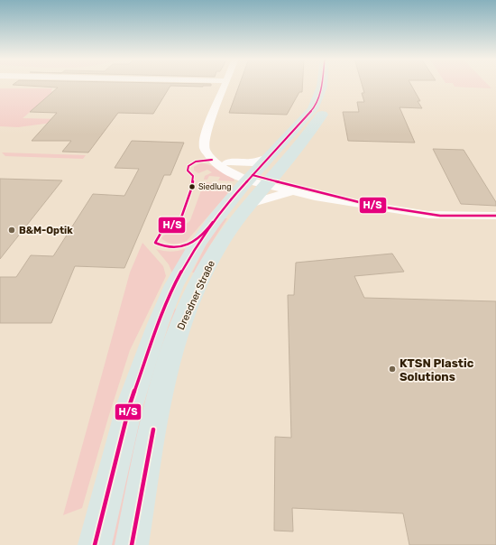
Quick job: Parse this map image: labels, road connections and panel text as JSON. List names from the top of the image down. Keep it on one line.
{"streets":{"main road":["Dresdner Straße"]},"places":["Siedlung","B&M-Optik","KTSN Plastic Solutions"],"lines":["transit line H/S"]}
